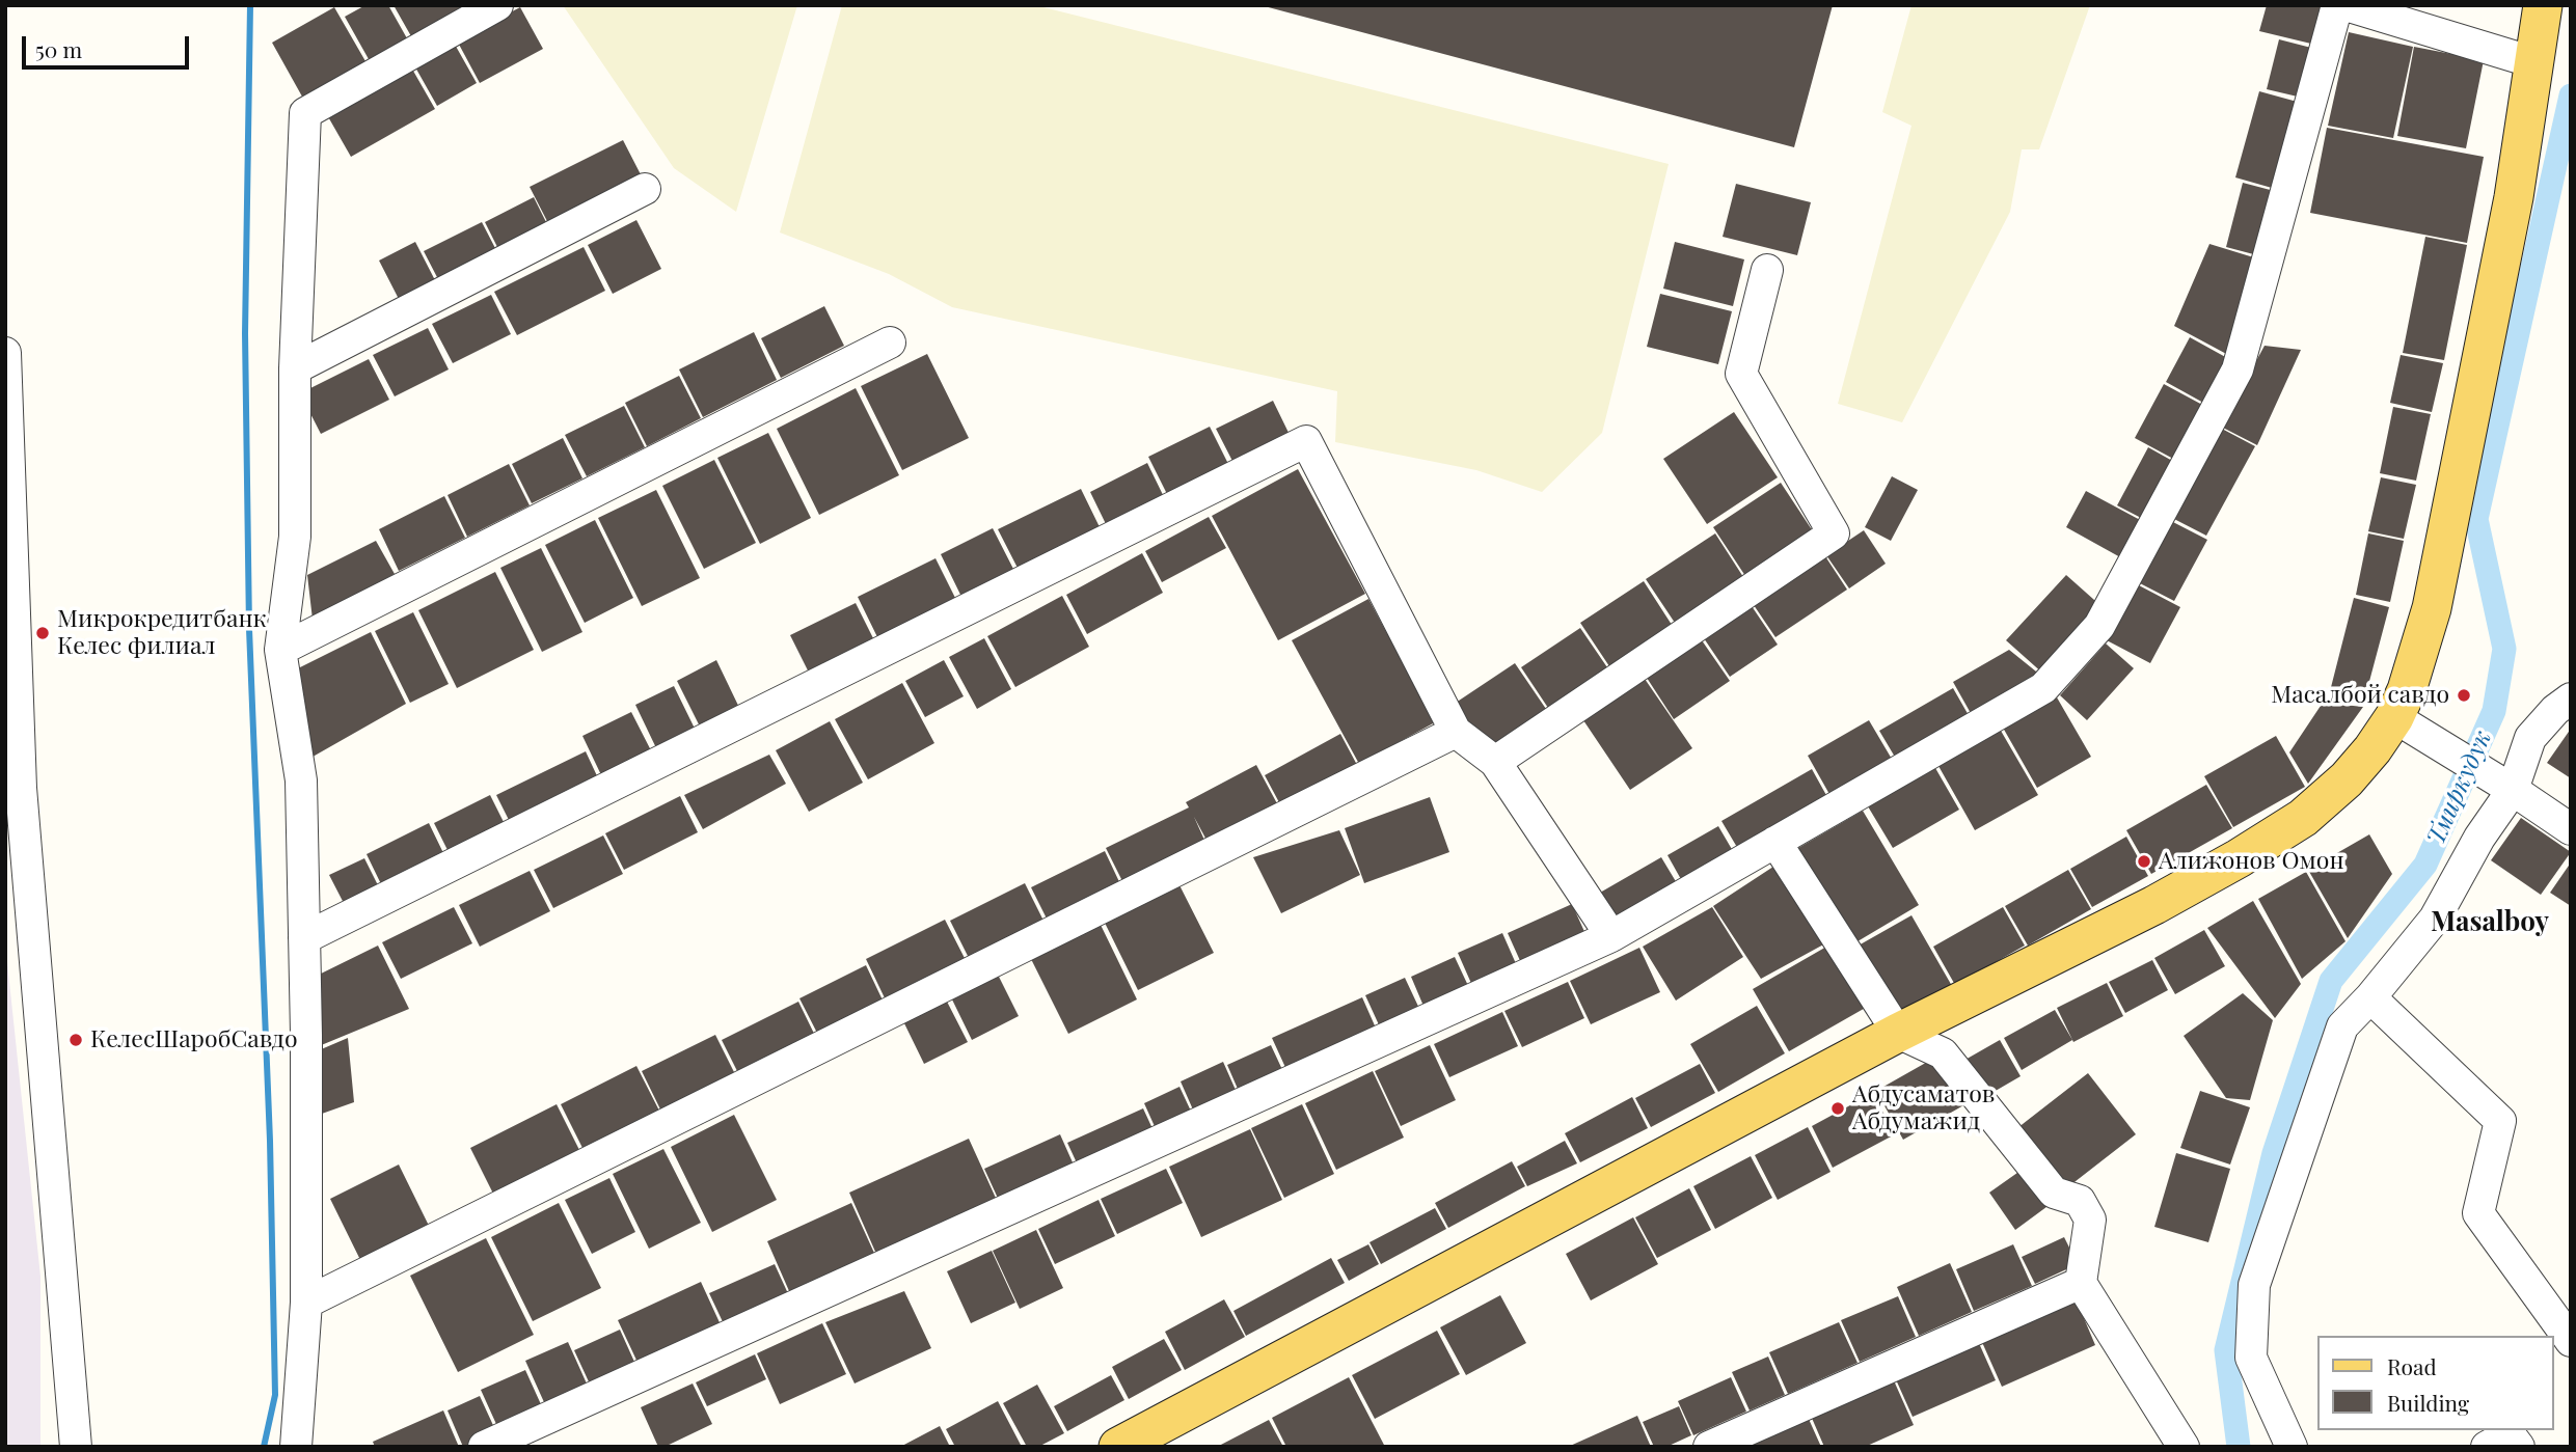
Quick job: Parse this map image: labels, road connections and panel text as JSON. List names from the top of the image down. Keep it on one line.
{"districts":["Masalboy"],"water":["Тмиркудук"],"places":["Микрокредитбанк Келес филиал","Масалбой савдо","Алижонов Омон","КелесШаробСавдо","Абдусаматов Абдумажид"],"legend":["Road","Building"],"scale_bar":"50 m"}
